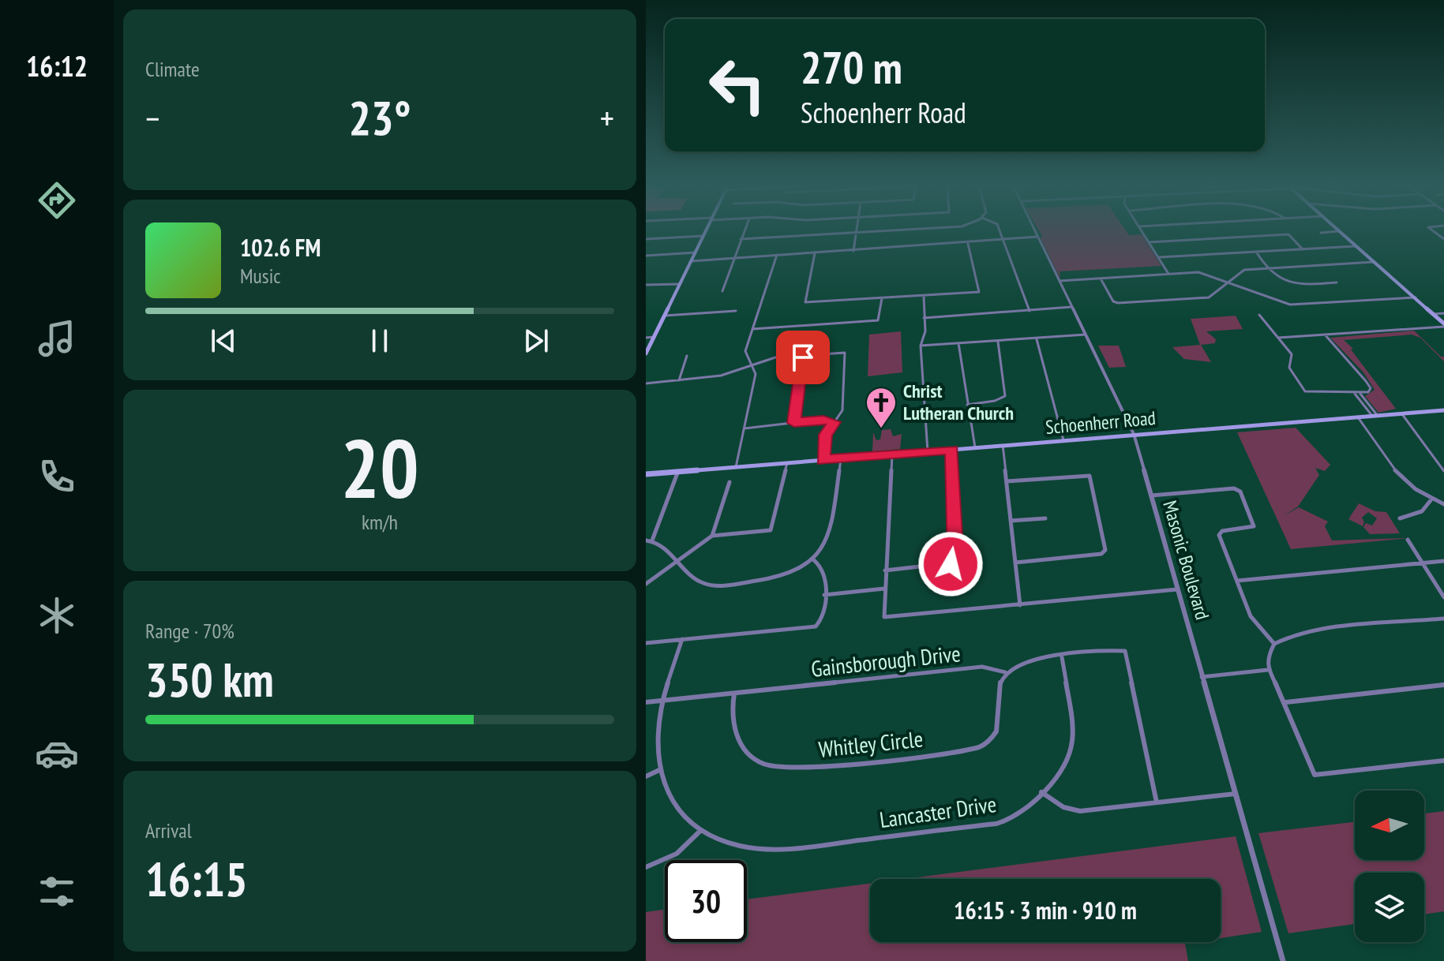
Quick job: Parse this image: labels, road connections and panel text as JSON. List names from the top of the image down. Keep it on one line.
{"streets":{"main road":["Schoenherr Road"],"street":["Masonic Boulevard","Gainsborough Drive","Whitley Circle","Lancaster Drive"]},"crossings":[["Schoenherr Road","Masonic Boulevard"],["Gainsborough Drive","Whitley Circle"]],"places":{"church":["Christ Lutheran Church"]},"north":"left","page":{"tabs":"16:12","tile":["Climate",["20","km/h"],["Range · 70%","350 km"],["Arrival","16:15"]],"turn":["270 m","Schoenherr Road"],"heat":["−","23°","+"],"song":["102.6 FM","Music"],"limit":"30","trip":"16:15 · 3 min · 910 m"}}
